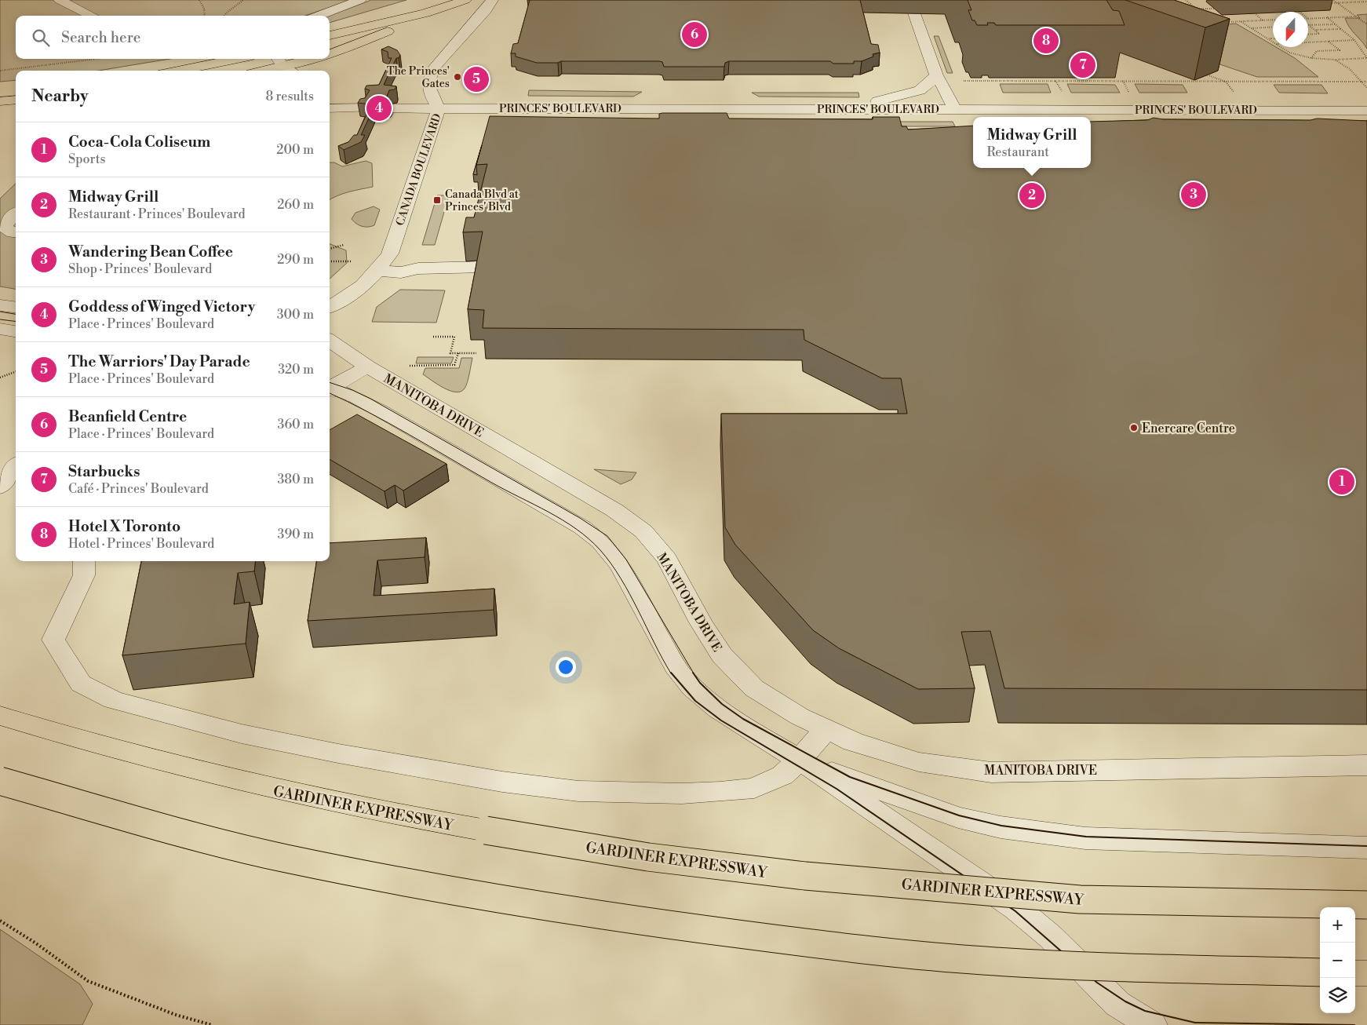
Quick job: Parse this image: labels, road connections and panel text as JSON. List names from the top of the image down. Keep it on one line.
{"streets":{"highway":["GARDINER EXPRESSWAY"],"street":["PRINCES' BOULEVARD","CANADA BOULEVARD","MANITOBA DRIVE"]},"crossings":[["PRINCES' BOULEVARD","CANADA BOULEVARD"]],"places":{"other":["The Princes' Gates","Enercare Centre"],"transit":["Canada Blvd at Princes' Blvd"]},"north":"bottom","page":{"search":"Search here","pins":["6","8","7","5","4","3","2","1"],"heading":["Nearby","8 results"],"popup":["Midway Grill","Restaurant"],"list":[{"mark":"1","name":"Coca-Cola Coliseum","note":"Sports","value":"200 m"},{"mark":"2","name":"Midway Grill","note":"Restaurant · Princes' Boulevard","value":"260 m"},{"mark":"3","name":"Wandering Bean Coffee","note":"Shop · Princes' Boulevard","value":"290 m"},{"mark":"4","name":"Goddess of Winged Victory","note":"Place · Princes' Boulevard","value":"300 m"},{"mark":"5","name":"The Warriors' Day Parade","note":"Place · Princes' Boulevard","value":"320 m"},{"mark":"6","name":"Beanfield Centre","note":"Place · Princes' Boulevard","value":"360 m"},{"mark":"7","name":"Starbucks","note":"Café · Princes' Boulevard","value":"380 m"},{"mark":"8","name":"Hotel X Toronto","note":"Hotel · Princes' Boulevard","value":"390 m"}],"map_buttons":["+","−"]}}
